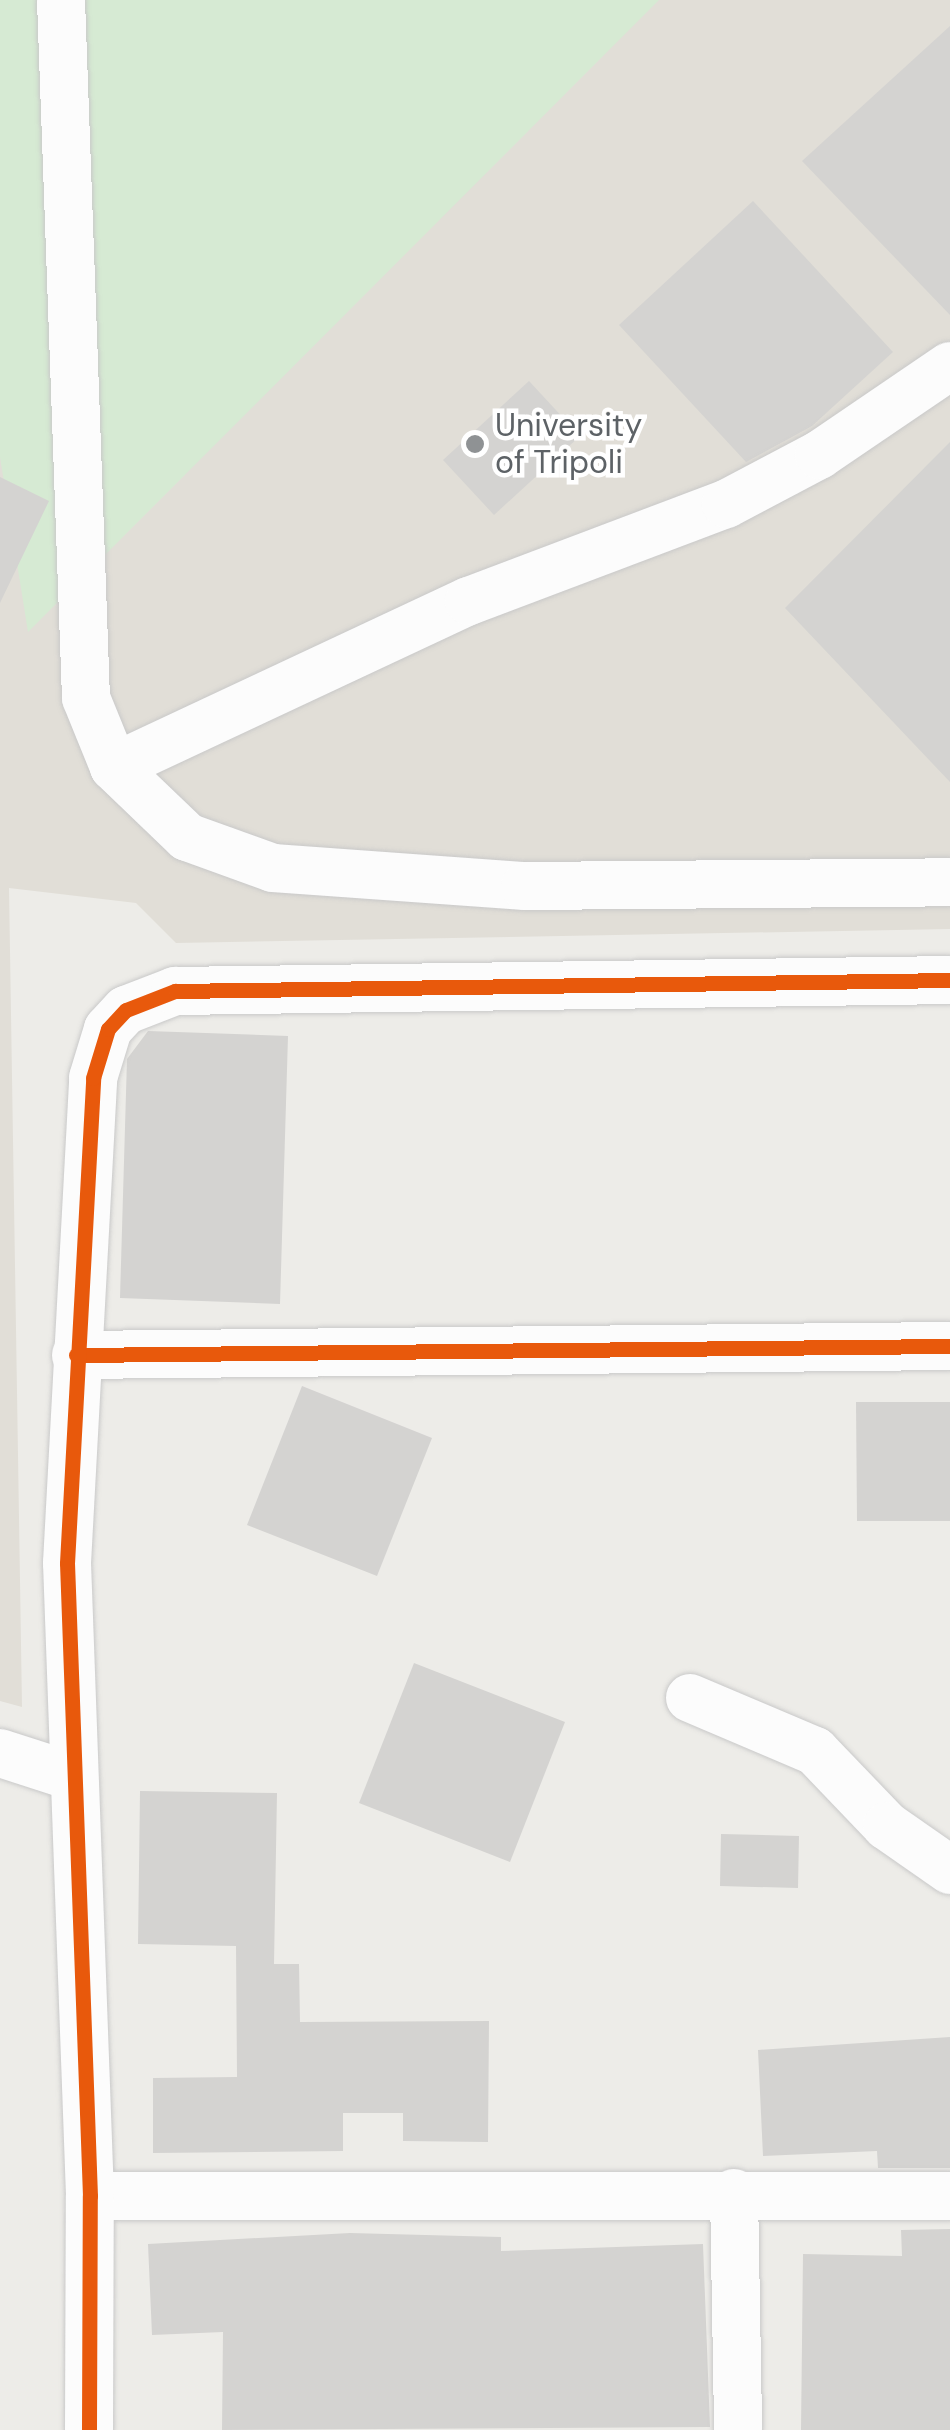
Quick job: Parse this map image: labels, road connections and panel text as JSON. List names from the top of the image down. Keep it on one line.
{"places":["University of Tripoli"]}
